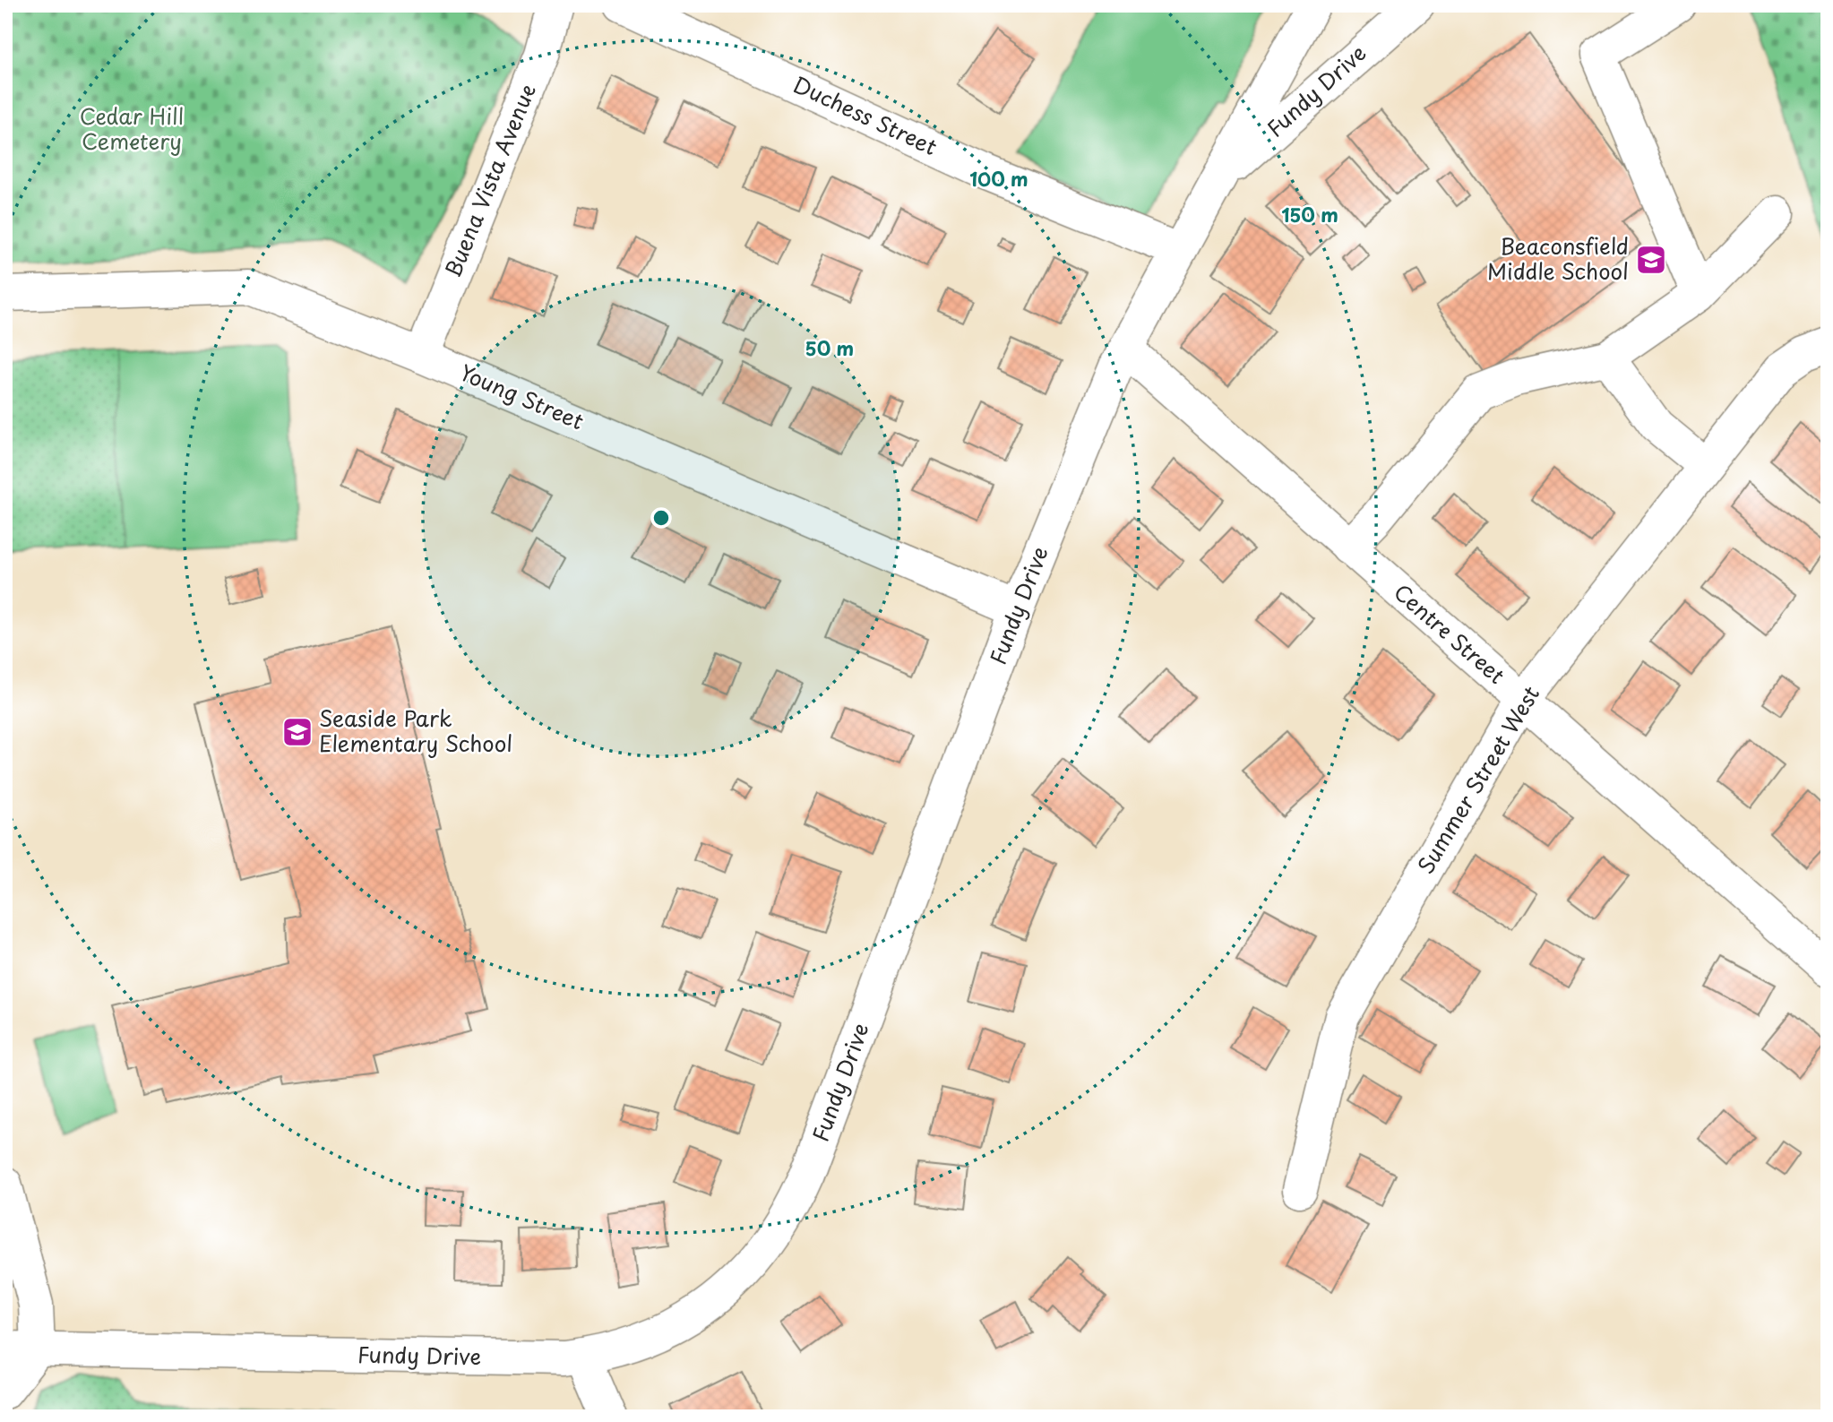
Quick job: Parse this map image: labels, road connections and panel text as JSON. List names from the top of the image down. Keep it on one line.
{"streets":{"street":["Fundy Drive","Duchess Street","Buena Vista Avenue","Young Street","Centre Street","Summer Street West"]},"crossings":[["Fundy Drive","Duchess Street"],["Fundy Drive","Young Street"],["Fundy Drive","Centre Street"],["Buena Vista Avenue","Young Street"],["Centre Street","Summer Street West"]],"parks":["Cedar Hill Cemetery"],"places":{"school or university":["Beaconsfield Middle School","Seaside Park Elementary School"]},"rings":["100 m","150 m","50 m"]}
